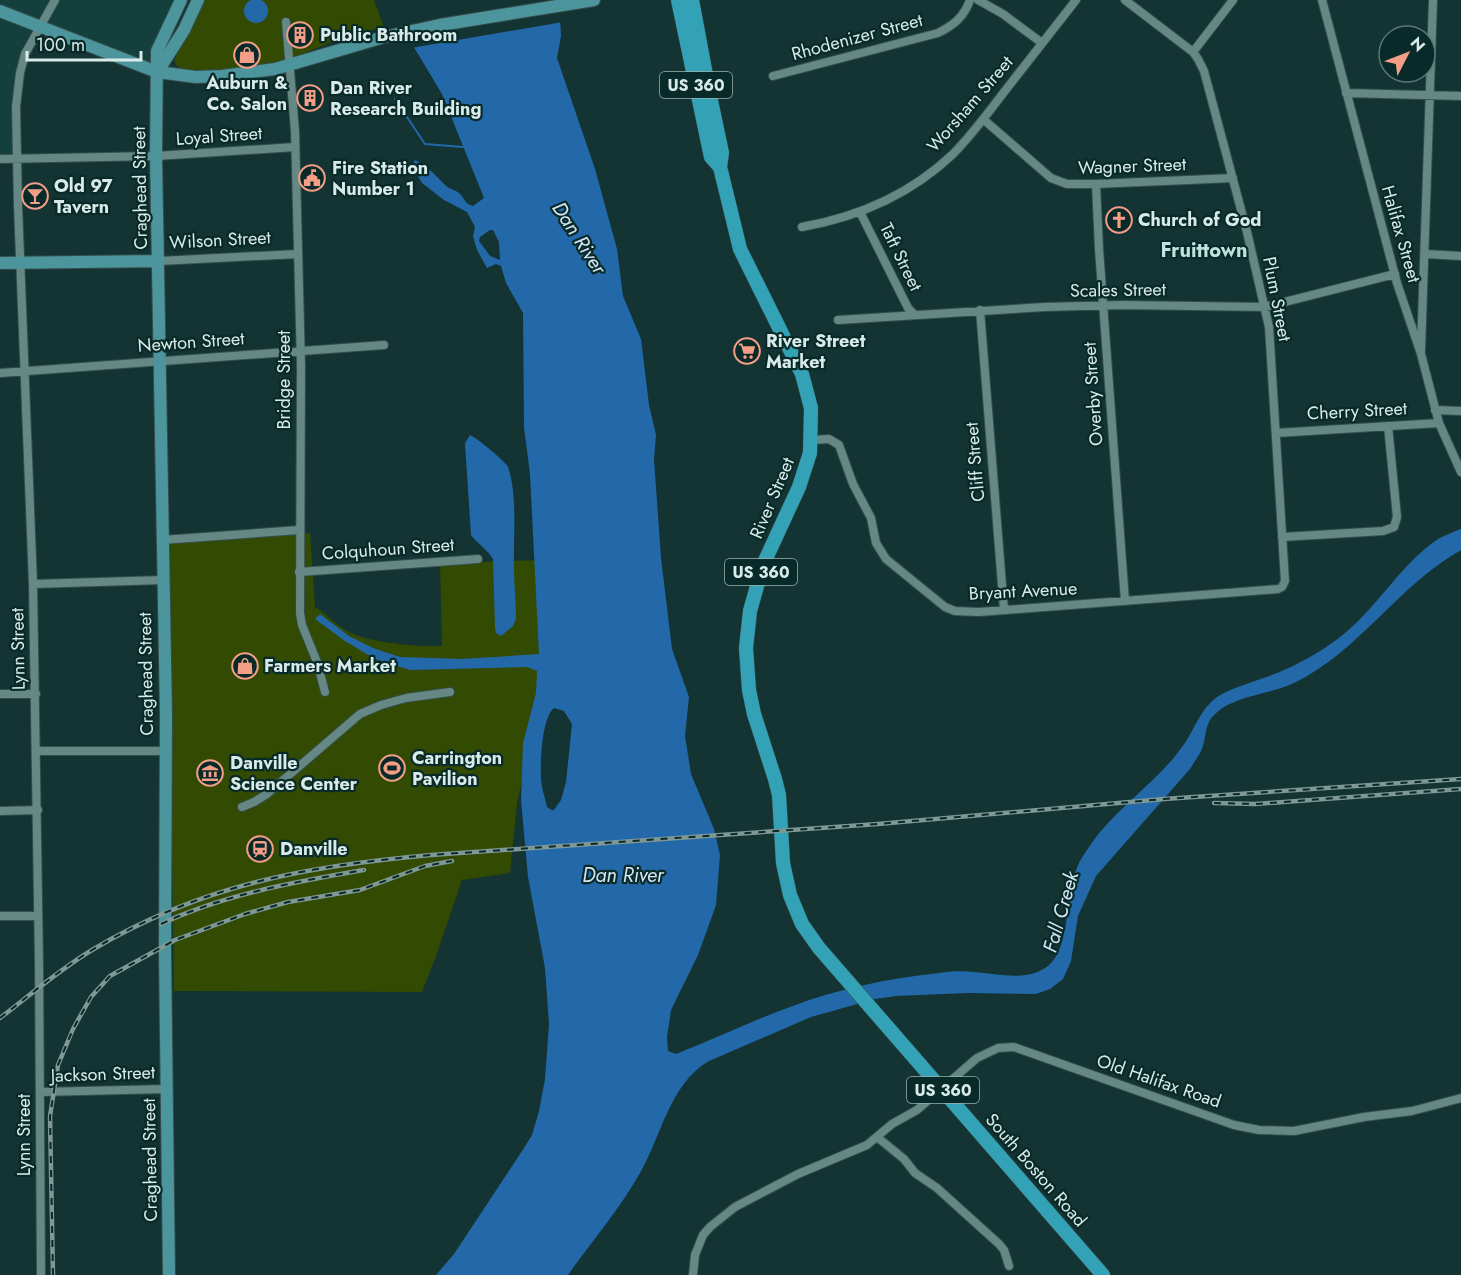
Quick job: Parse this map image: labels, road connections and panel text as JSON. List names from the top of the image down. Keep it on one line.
{"streets":{"main road":["US 360","Craghead Street","Wilson Street","River Street","South Boston Road"],"street":["Rhodenizer Street","Worsham Street","Loyal Street","Wagner Street","Halifax Street","Taft Street","Scales Street","Plum Street","Newton Street","Bridge Street","Overby Street","Cherry Street","Cliff Street","Colquhoun Street","Bryant Avenue","Lynn Street","Jackson Street","Old Halifax Road"]},"crossings":[["Worsham Street","Wagner Street"],["Worsham Street","Taft Street"],["Loyal Street","Craghead Street"],["Loyal Street","Bridge Street"],["Loyal Street","Lynn Street"],["Wagner Street","Plum Street"],["Wagner Street","Overby Street"],["Craghead Street","Wilson Street"],["Craghead Street","Newton Street"],["Craghead Street","Colquhoun Street"],["Craghead Street","Jackson Street"],["Halifax Street","Scales Street"],["Halifax Street","Cherry Street"],["Wilson Street","Bridge Street"],["Wilson Street","Lynn Street"],["Taft Street","Scales Street"],["Scales Street","Plum Street"],["Scales Street","Overby Street"],["Scales Street","Cliff Street"],["Plum Street","Cherry Street"],["Plum Street","Bryant Avenue"],["Newton Street","Bridge Street"],["Newton Street","Lynn Street"],["Bridge Street","Colquhoun Street"],["Overby Street","Bryant Avenue"],["Cliff Street","Bryant Avenue"],["River Street","Bryant Avenue"],["River Street","South Boston Road"],["Lynn Street","Jackson Street"],["Old Halifax Road","South Boston Road"]],"districts":["Fruittown"],"water":["Dan River","Fall Creek"],"places":{"building":["Public Bathroom","Dan River Research Building"],"shop":["Auburn & Co. Salon","Farmers Market"],"public building":["Fire Station Number 1"],"bar":["Old 97 Tavern"],"church":["Church of God"],"supermarket":["River Street Market"],"sports":["Carrington Pavilion"],"museum":["Danville Science Center"],"station":["Danville"]},"scale_bar":"100 m","north":"top right"}
